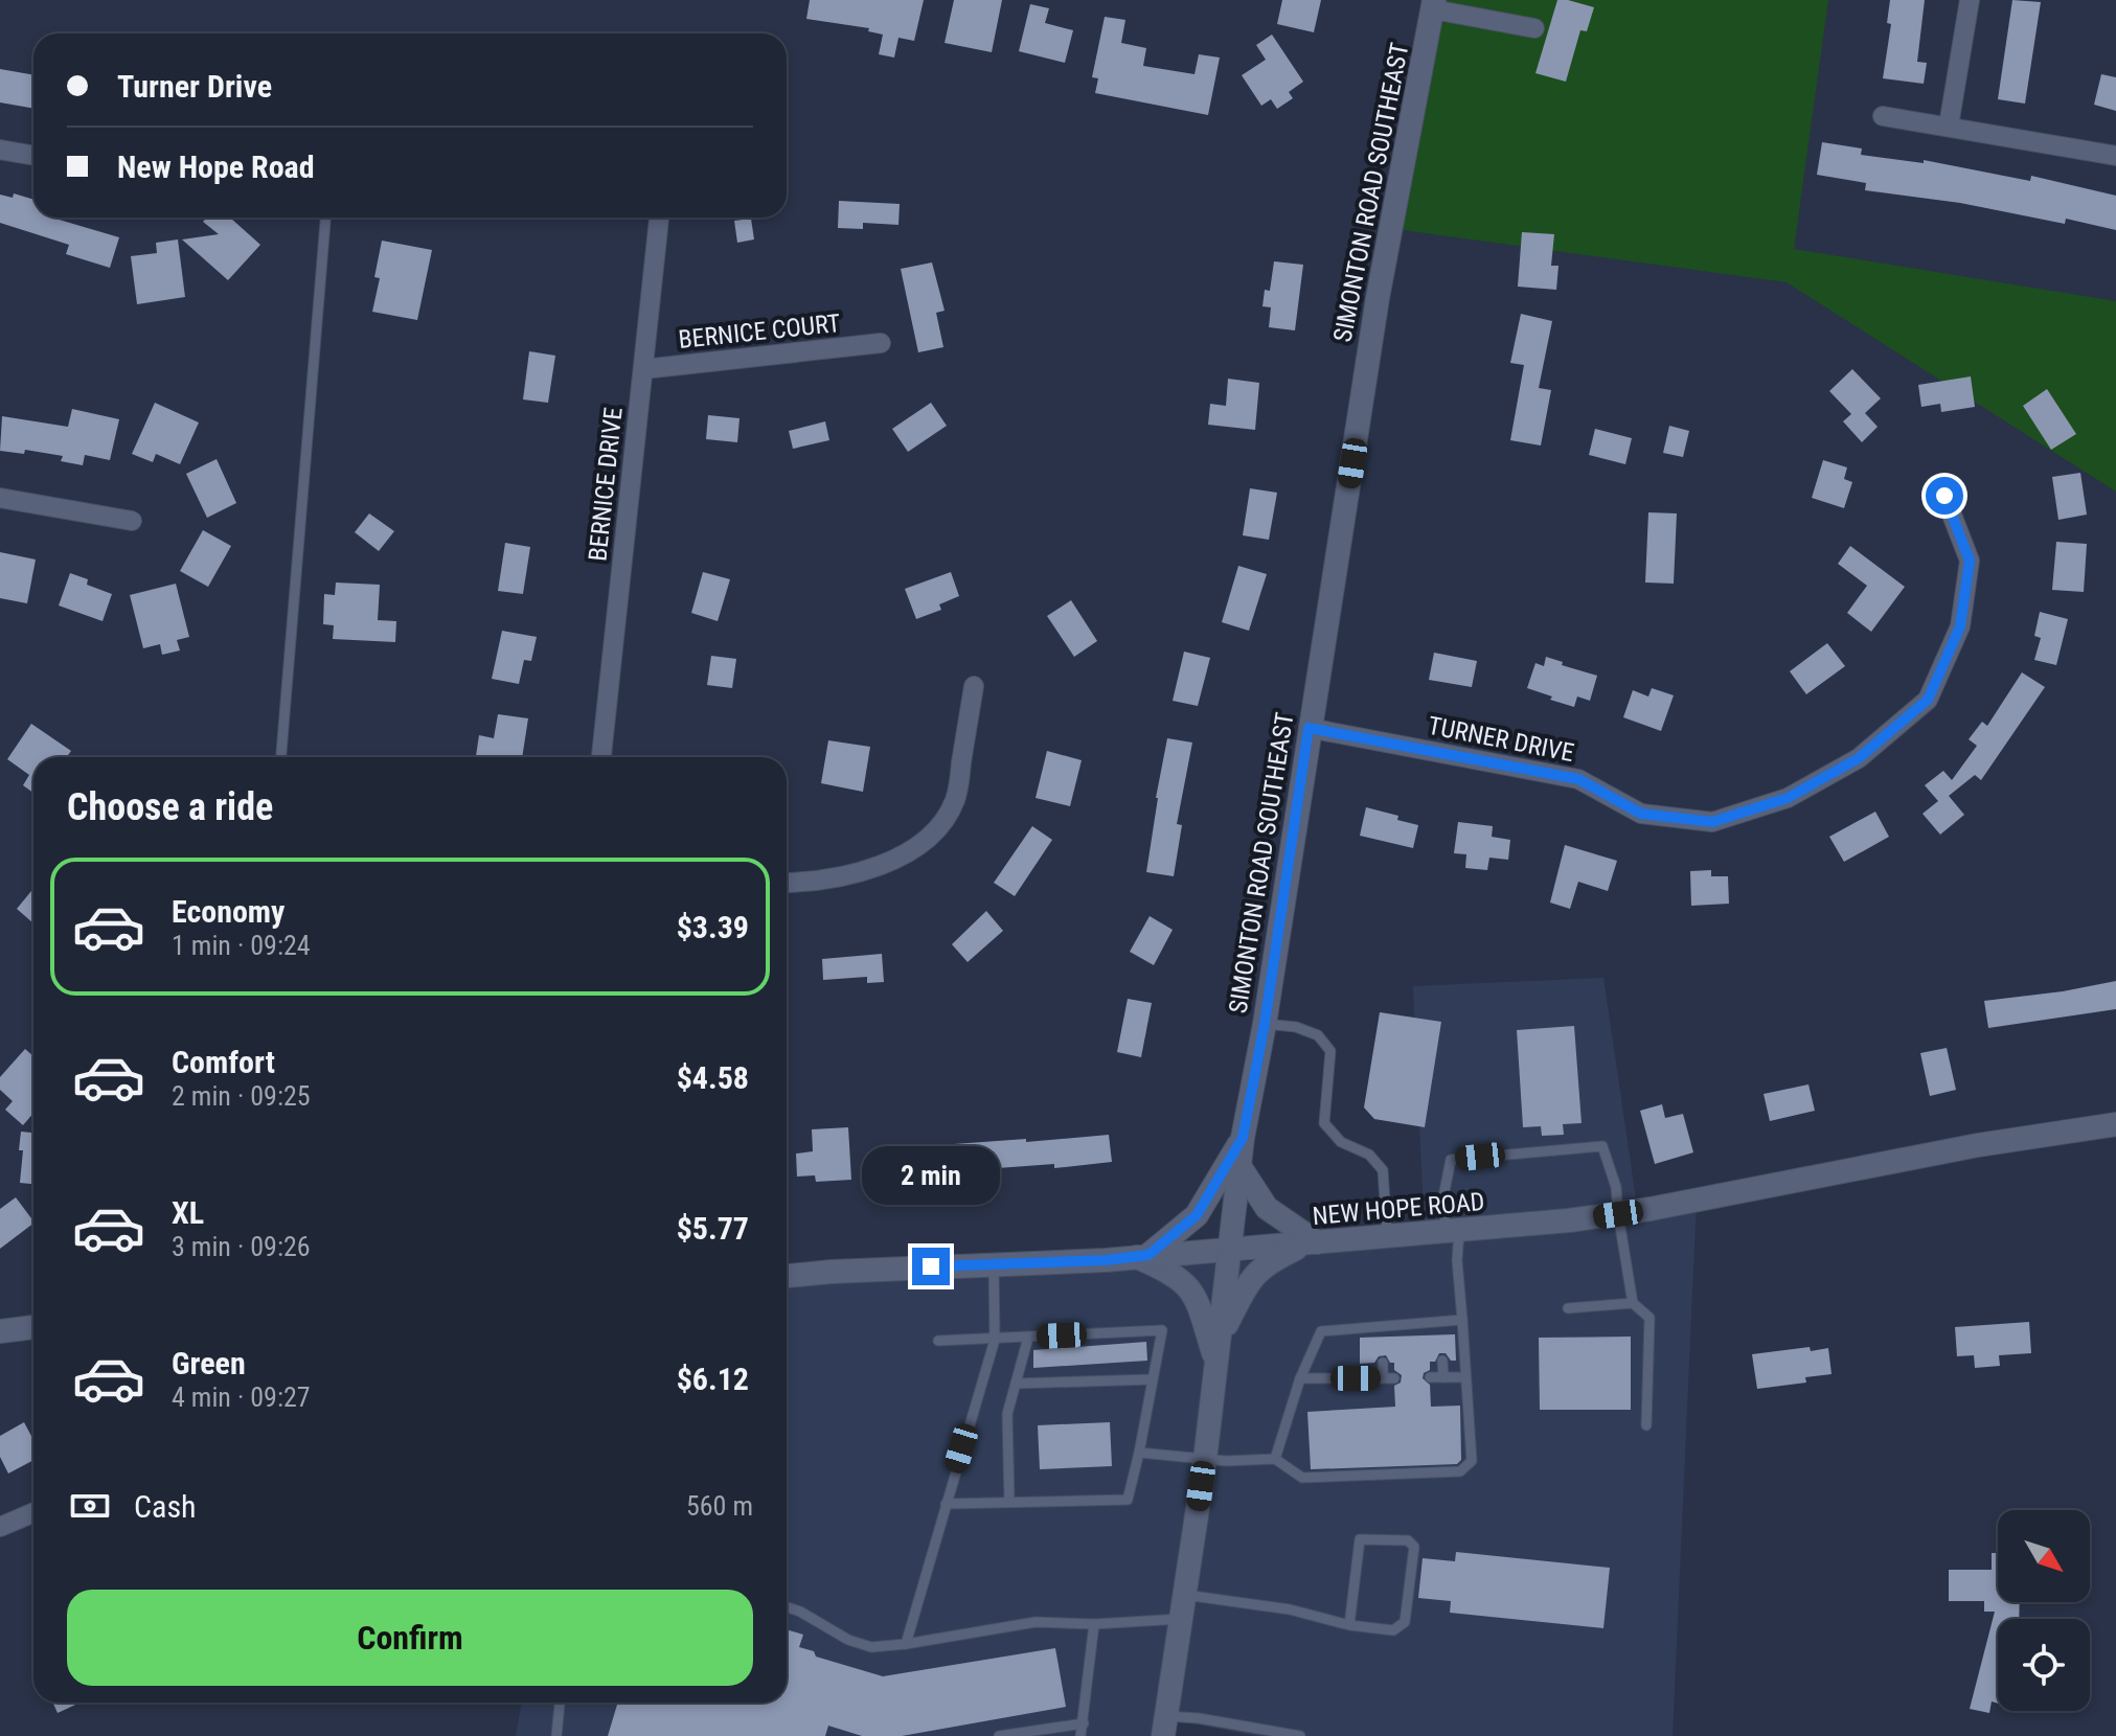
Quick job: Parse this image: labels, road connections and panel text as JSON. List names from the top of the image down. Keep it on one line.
{"streets":{"street":["SIMONTON ROAD SOUTHEAST","BERNICE COURT","BERNICE DRIVE","TURNER DRIVE","NEW HOPE ROAD"]},"crossings":[["SIMONTON ROAD SOUTHEAST","TURNER DRIVE"],["SIMONTON ROAD SOUTHEAST","NEW HOPE ROAD"],["BERNICE COURT","BERNICE DRIVE"]],"north":"bottom right","page":{"banner":["Turner Drive","New Hope Road"],"heading":"Choose a ride","list":[{"name":"Economy","note":"1 min · 09:24","value":"$3.39"},{"name":"Comfort","note":"2 min · 09:25","value":"$4.58"},{"name":"XL","note":"3 min · 09:26","value":"$5.77"},{"name":"Green","note":"4 min · 09:27","value":"$6.12"}],"bubble":"2 min","pay":["Cash","560 m"],"buttons":"Confirm"}}
